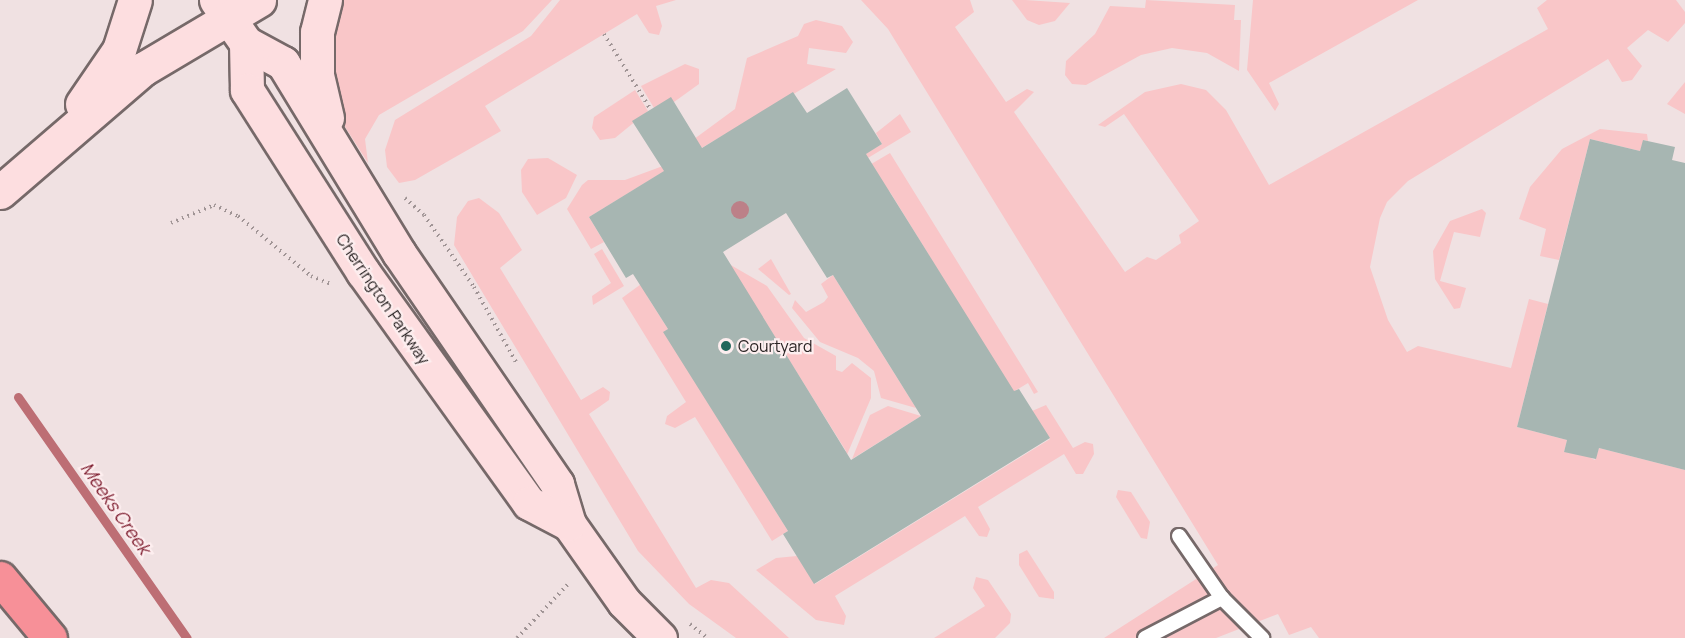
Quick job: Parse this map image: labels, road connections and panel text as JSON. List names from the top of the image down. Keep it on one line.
{"streets":{"main road":["Cherrington Parkway"]},"water":["Meeks Creek"],"places":["Courtyard"]}
